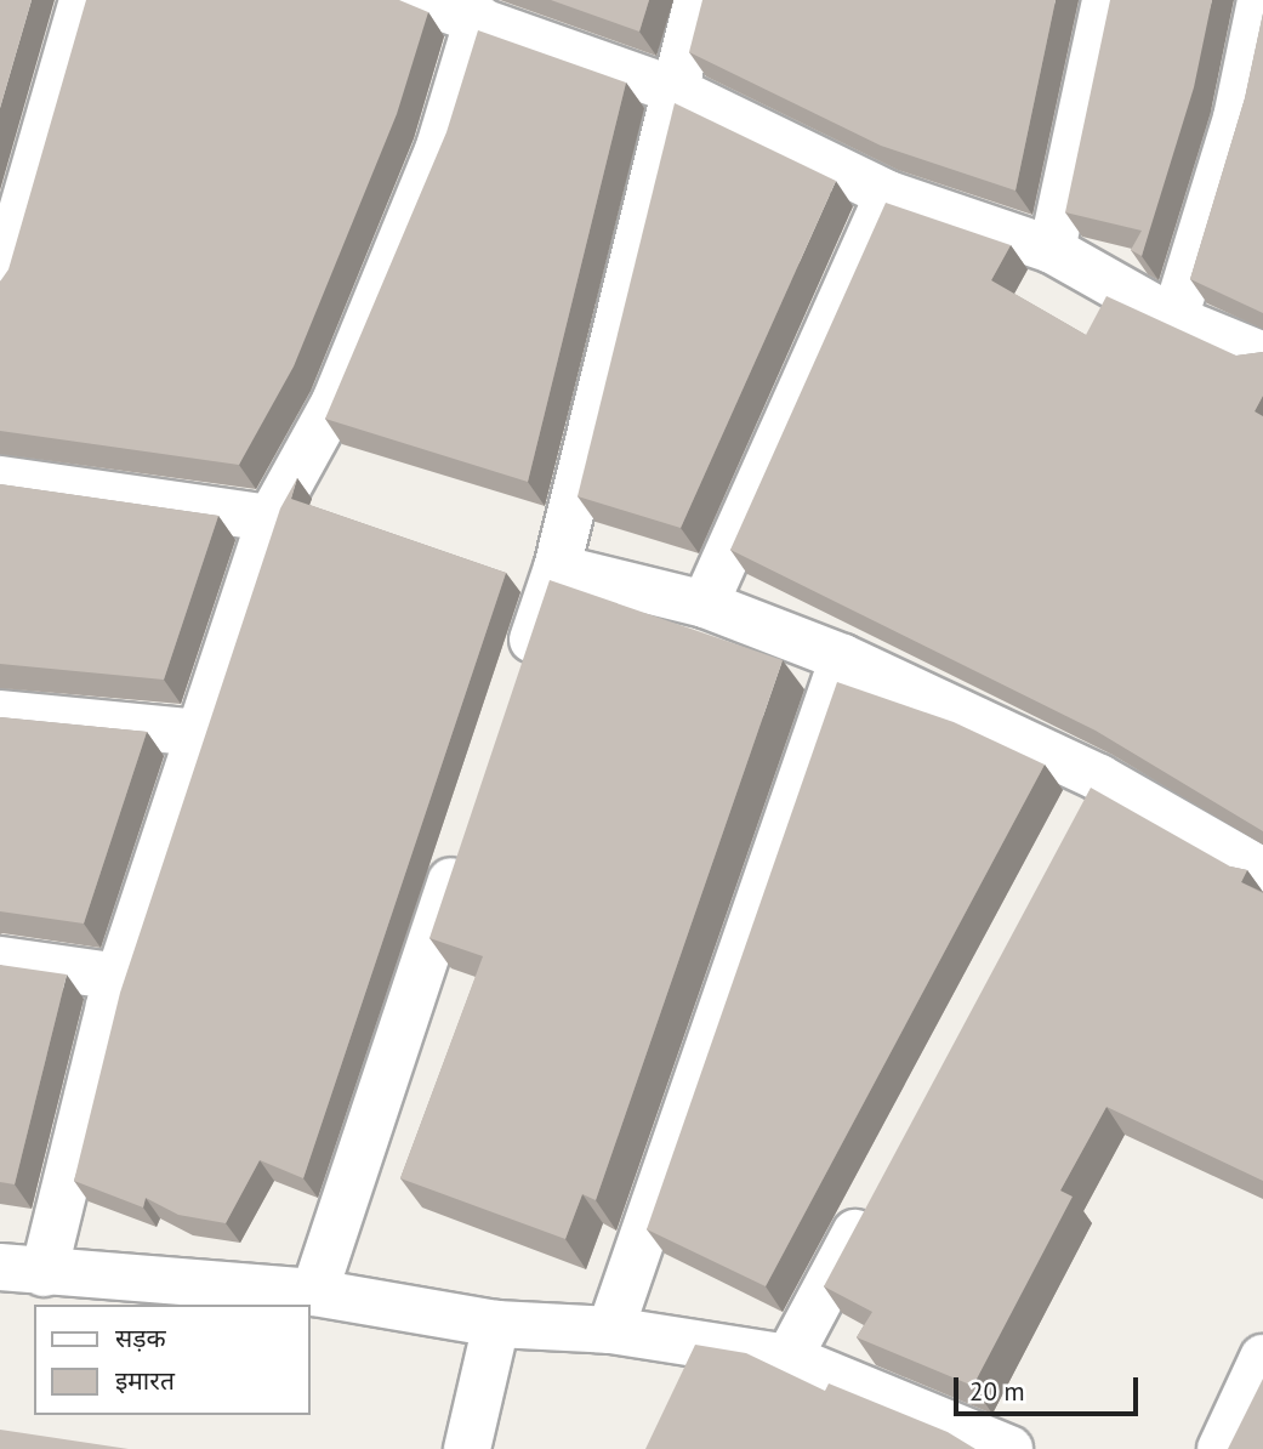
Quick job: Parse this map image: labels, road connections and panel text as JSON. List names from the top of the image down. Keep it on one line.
{"legend":["सड़क","इमारत"],"scale_bar":"20 m"}
